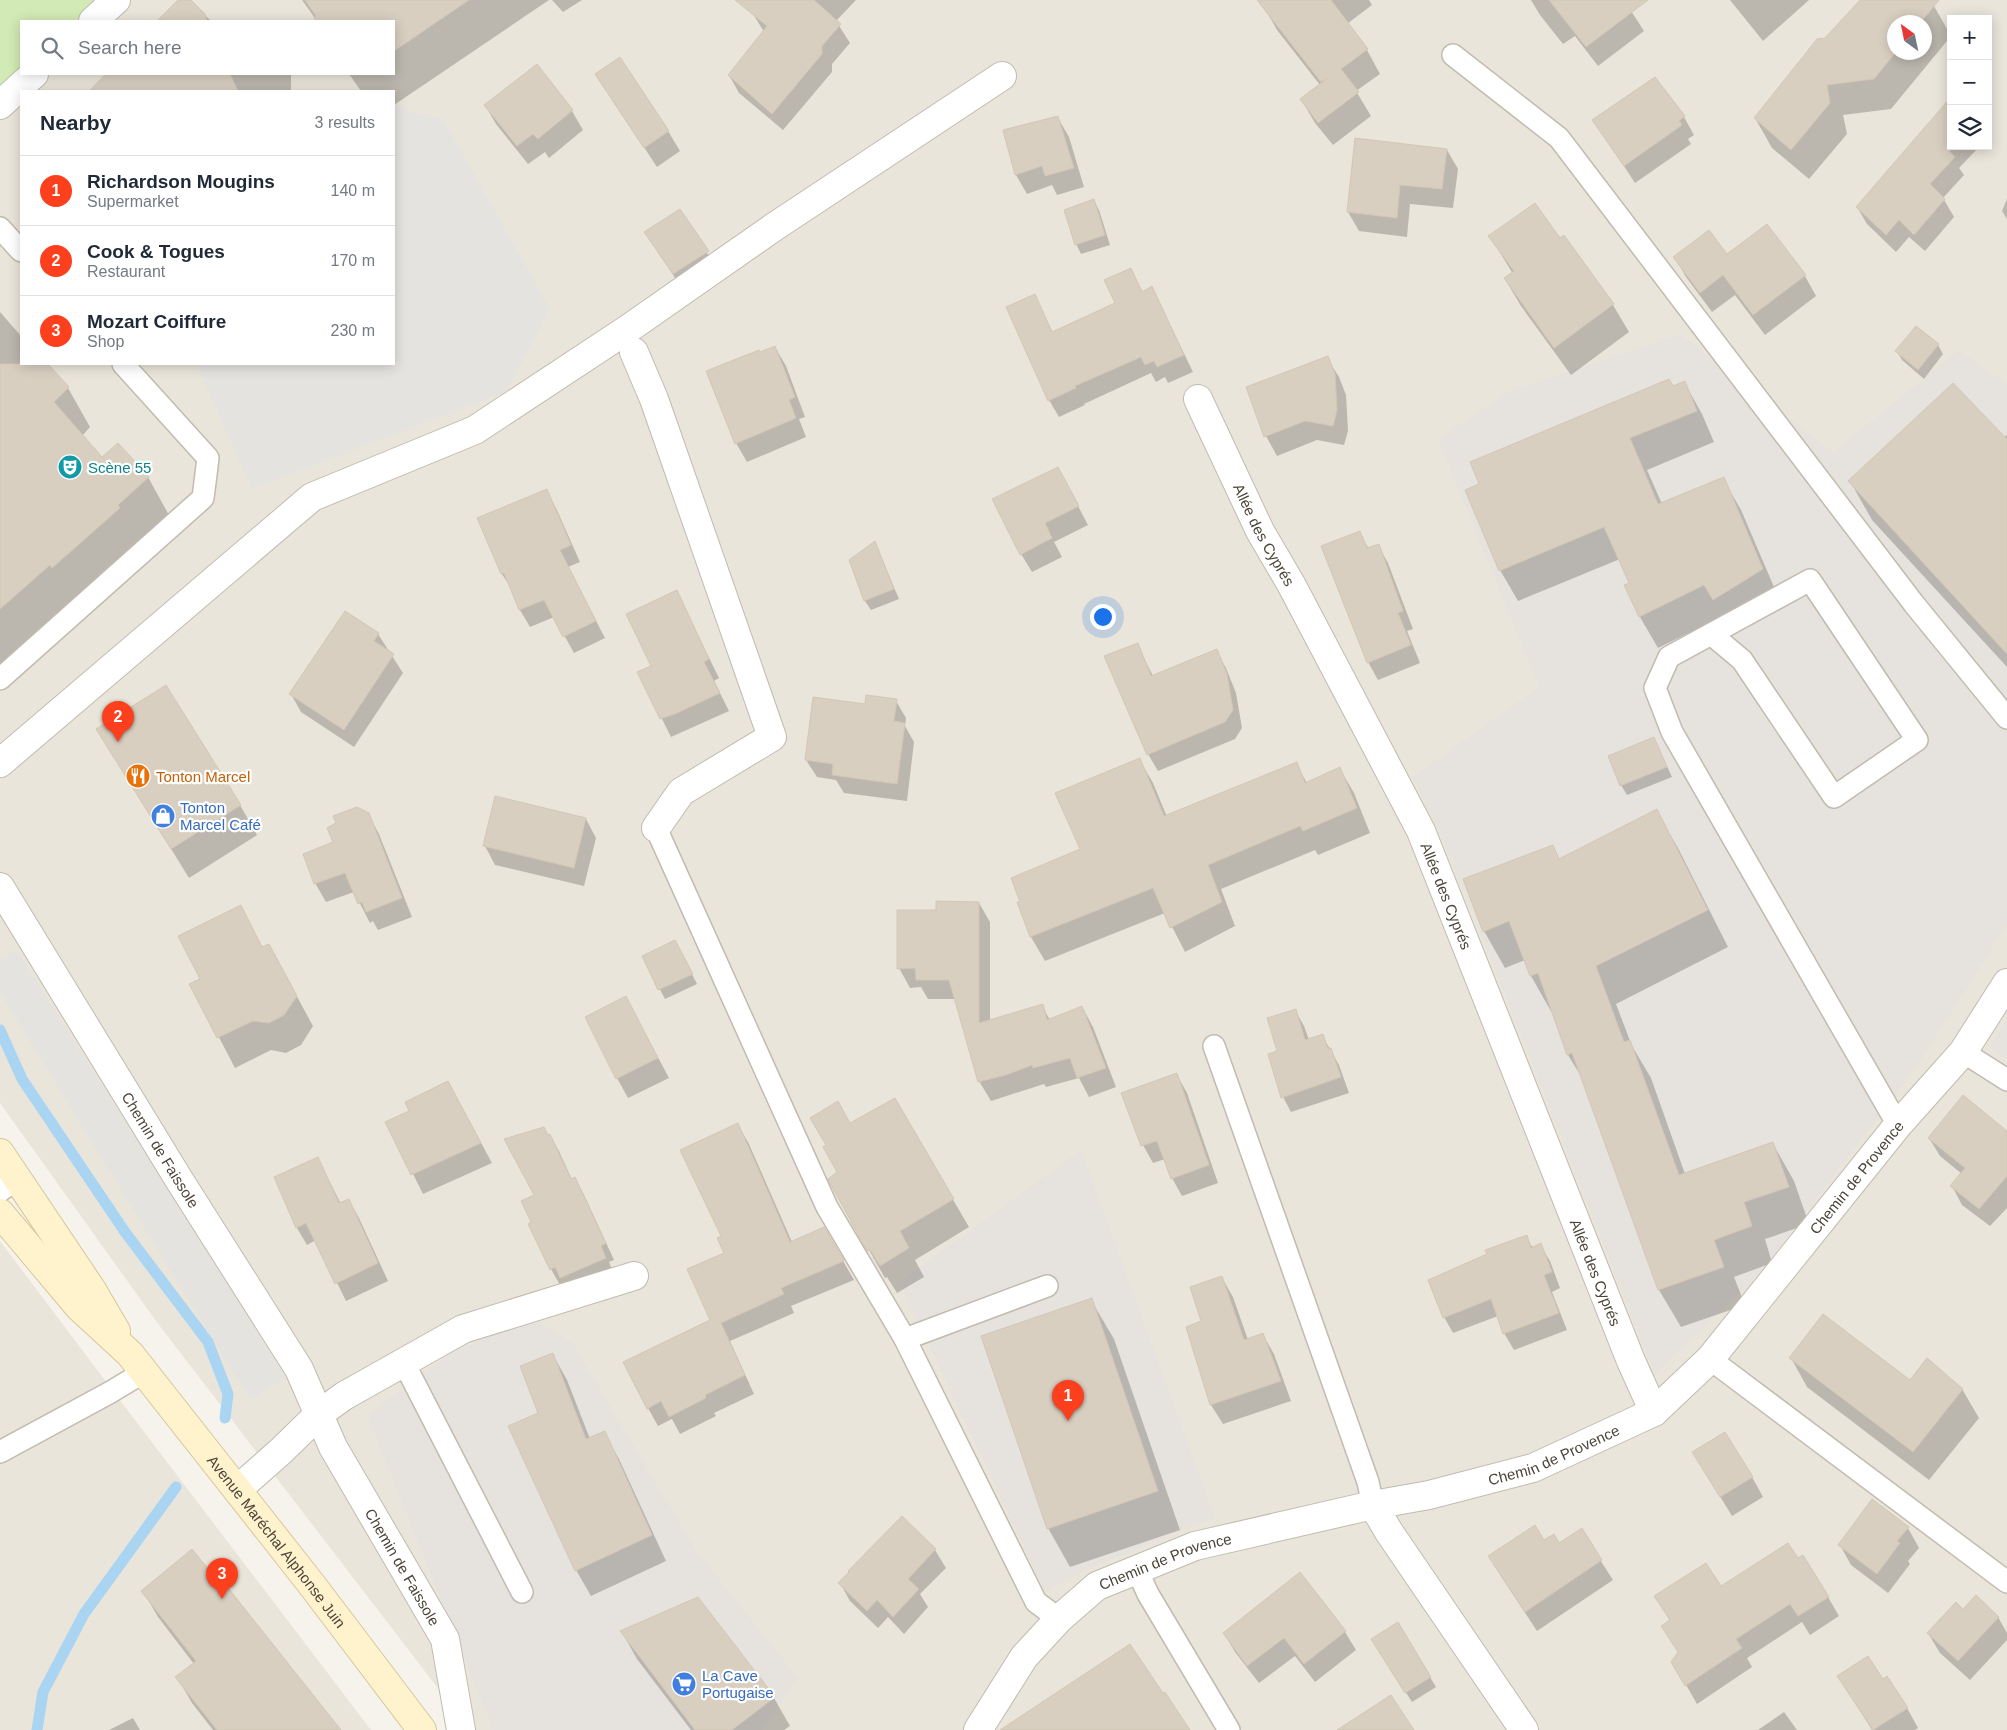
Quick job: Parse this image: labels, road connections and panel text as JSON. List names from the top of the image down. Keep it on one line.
{"streets":{"main road":["Avenue Maréchal Alphonse Juin"],"street":["Allée des Cyprés","Chemin de Faissole","Chemin de Provence"]},"crossings":[["Allée des Cyprés","Chemin de Provence"]],"places":{"theatre":["Scène 55"],"restaurant":["Tonton Marcel"],"shop":["Tonton Marcel Café"],"supermarket":["La Cave Portugaise"]},"north":"top left","page":{"map_buttons":["+","−"],"search":"Search here","heading":["Nearby","3 results"],"list":[{"mark":"1","name":"Richardson Mougins","note":"Supermarket","value":"140 m"},{"mark":"2","name":"Cook & Togues","note":"Restaurant","value":"170 m"},{"mark":"3","name":"Mozart Coiffure","note":"Shop","value":"230 m"}],"pins":["2","1","3"]}}
